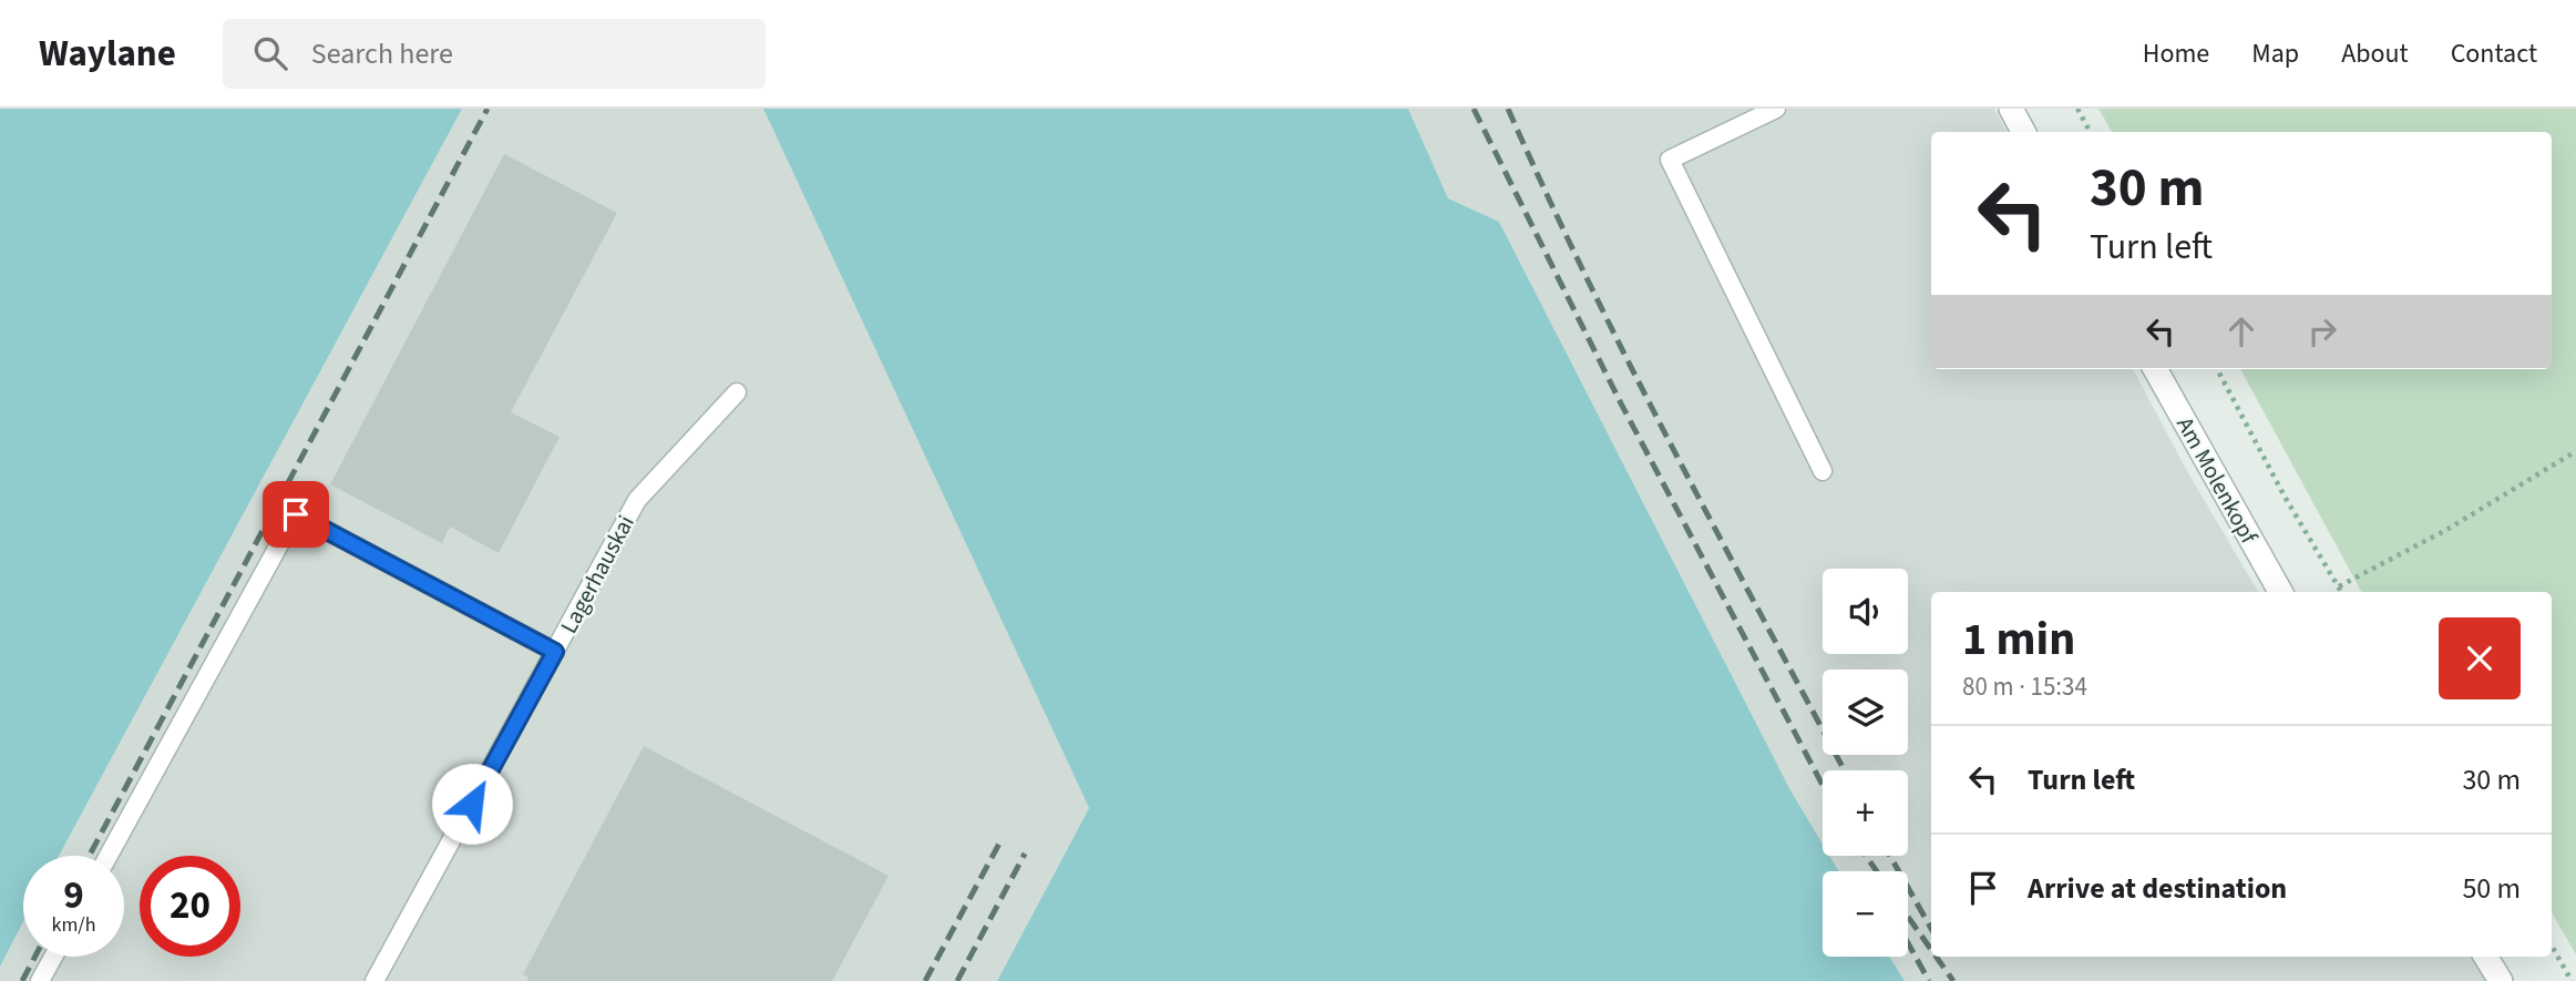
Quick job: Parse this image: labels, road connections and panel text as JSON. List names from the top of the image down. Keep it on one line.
{"streets":{"street":["Am Molenkopf"],"lane":["Lagerhauskai"]},"page":{"header":"Waylane","search":"Search here","nav":["Home","Map","About","Contact"],"turn":["30 m","Turn left"],"map_buttons":["+","−"],"heading":["1 min","80 m · 15:34"],"list":[{"name":"Turn left","value":"30 m"},{"name":"Arrive at destination","value":"50 m"}],"speed":"9 km/h","limit":"20"}}
